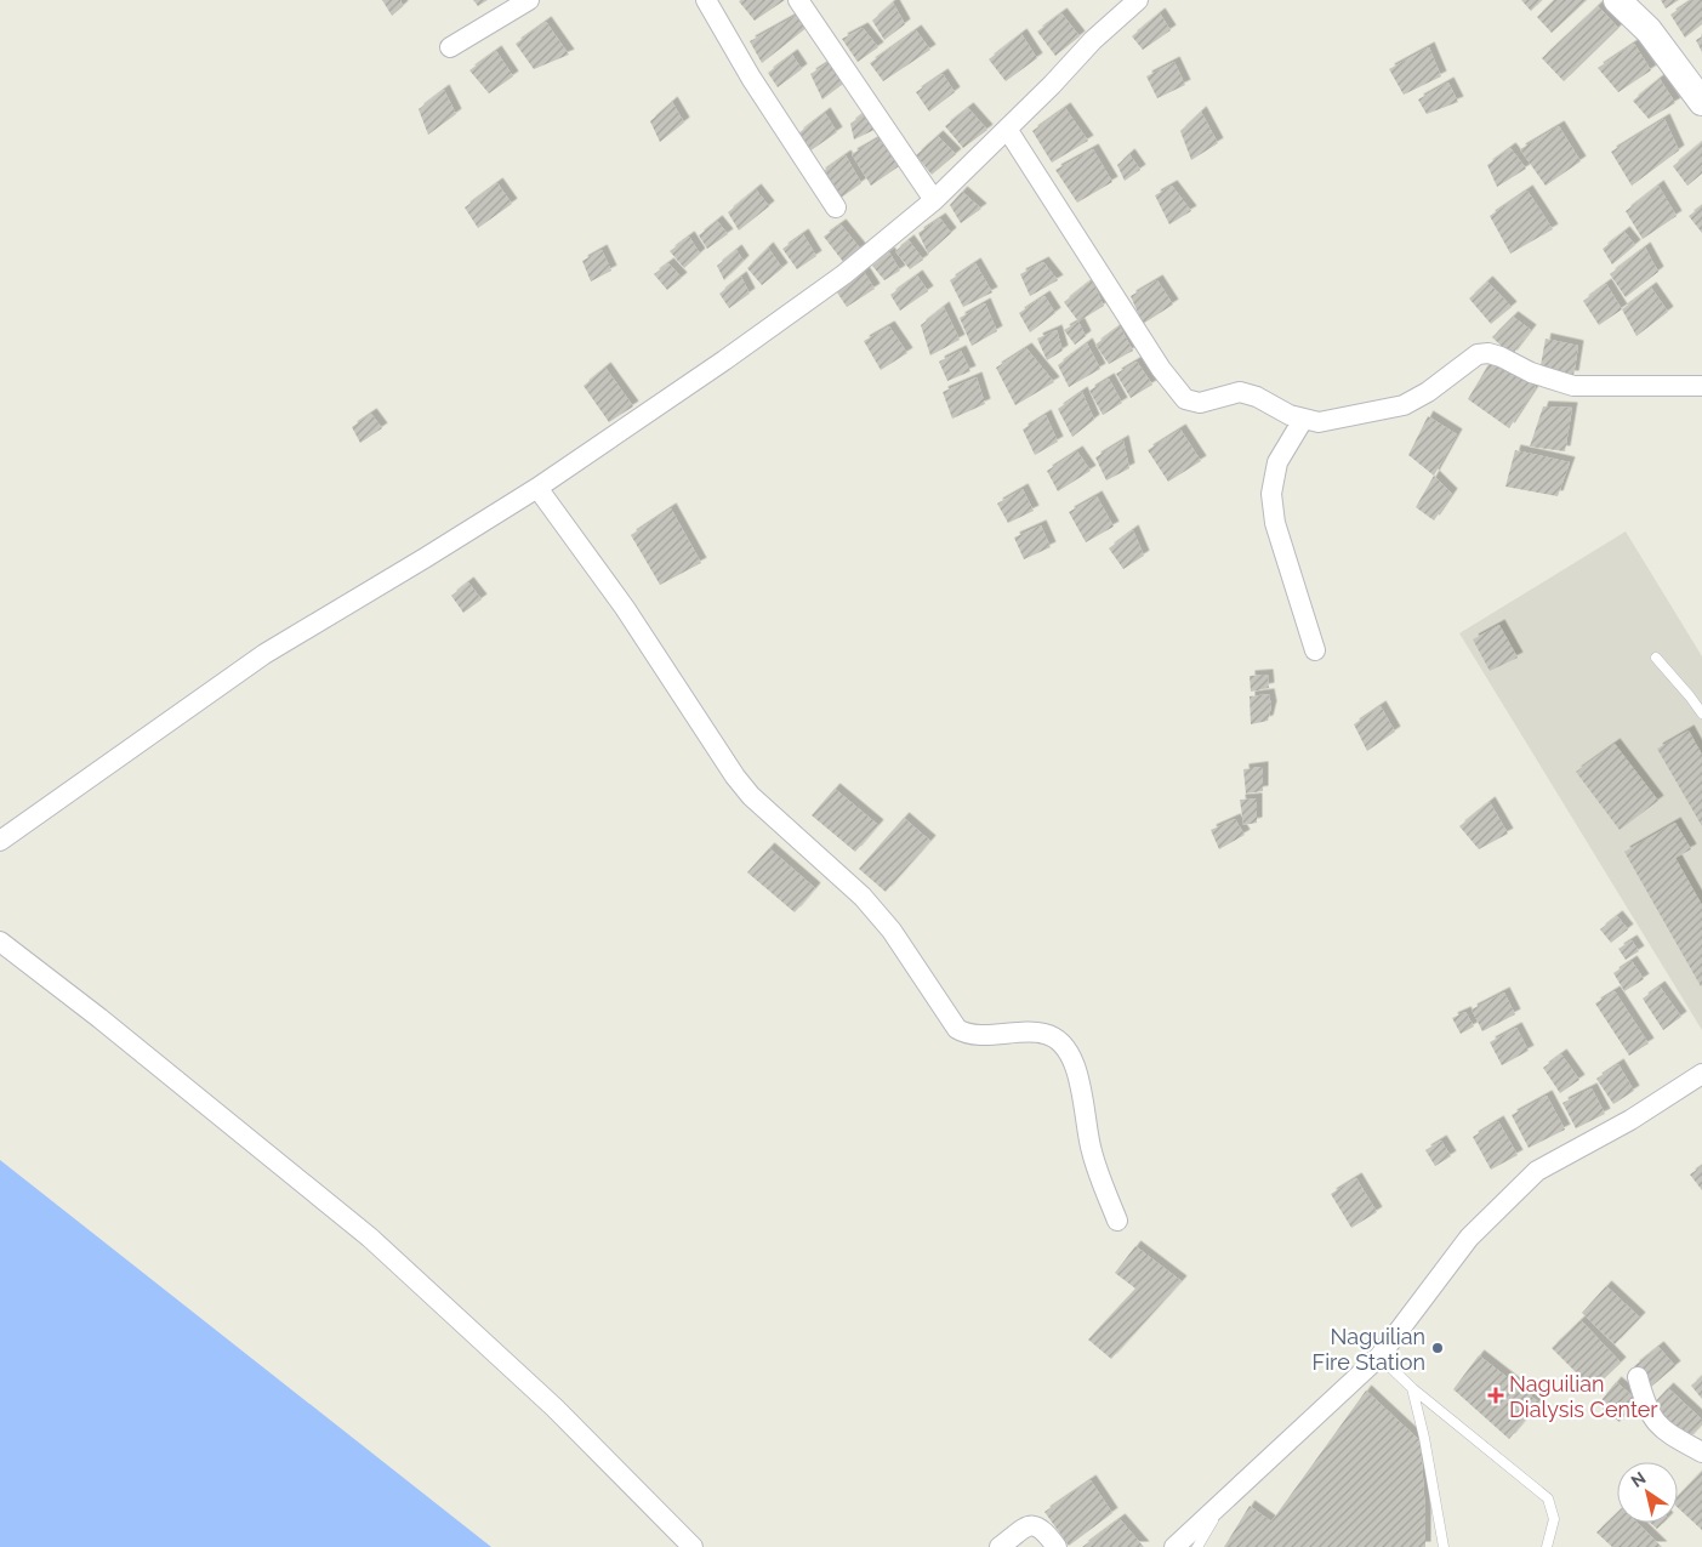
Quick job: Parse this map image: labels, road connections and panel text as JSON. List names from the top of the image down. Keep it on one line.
{"places":{"other":["Naguilian Fire Station"],"health":["Naguilian Dialysis Center"]},"north":"top left"}
